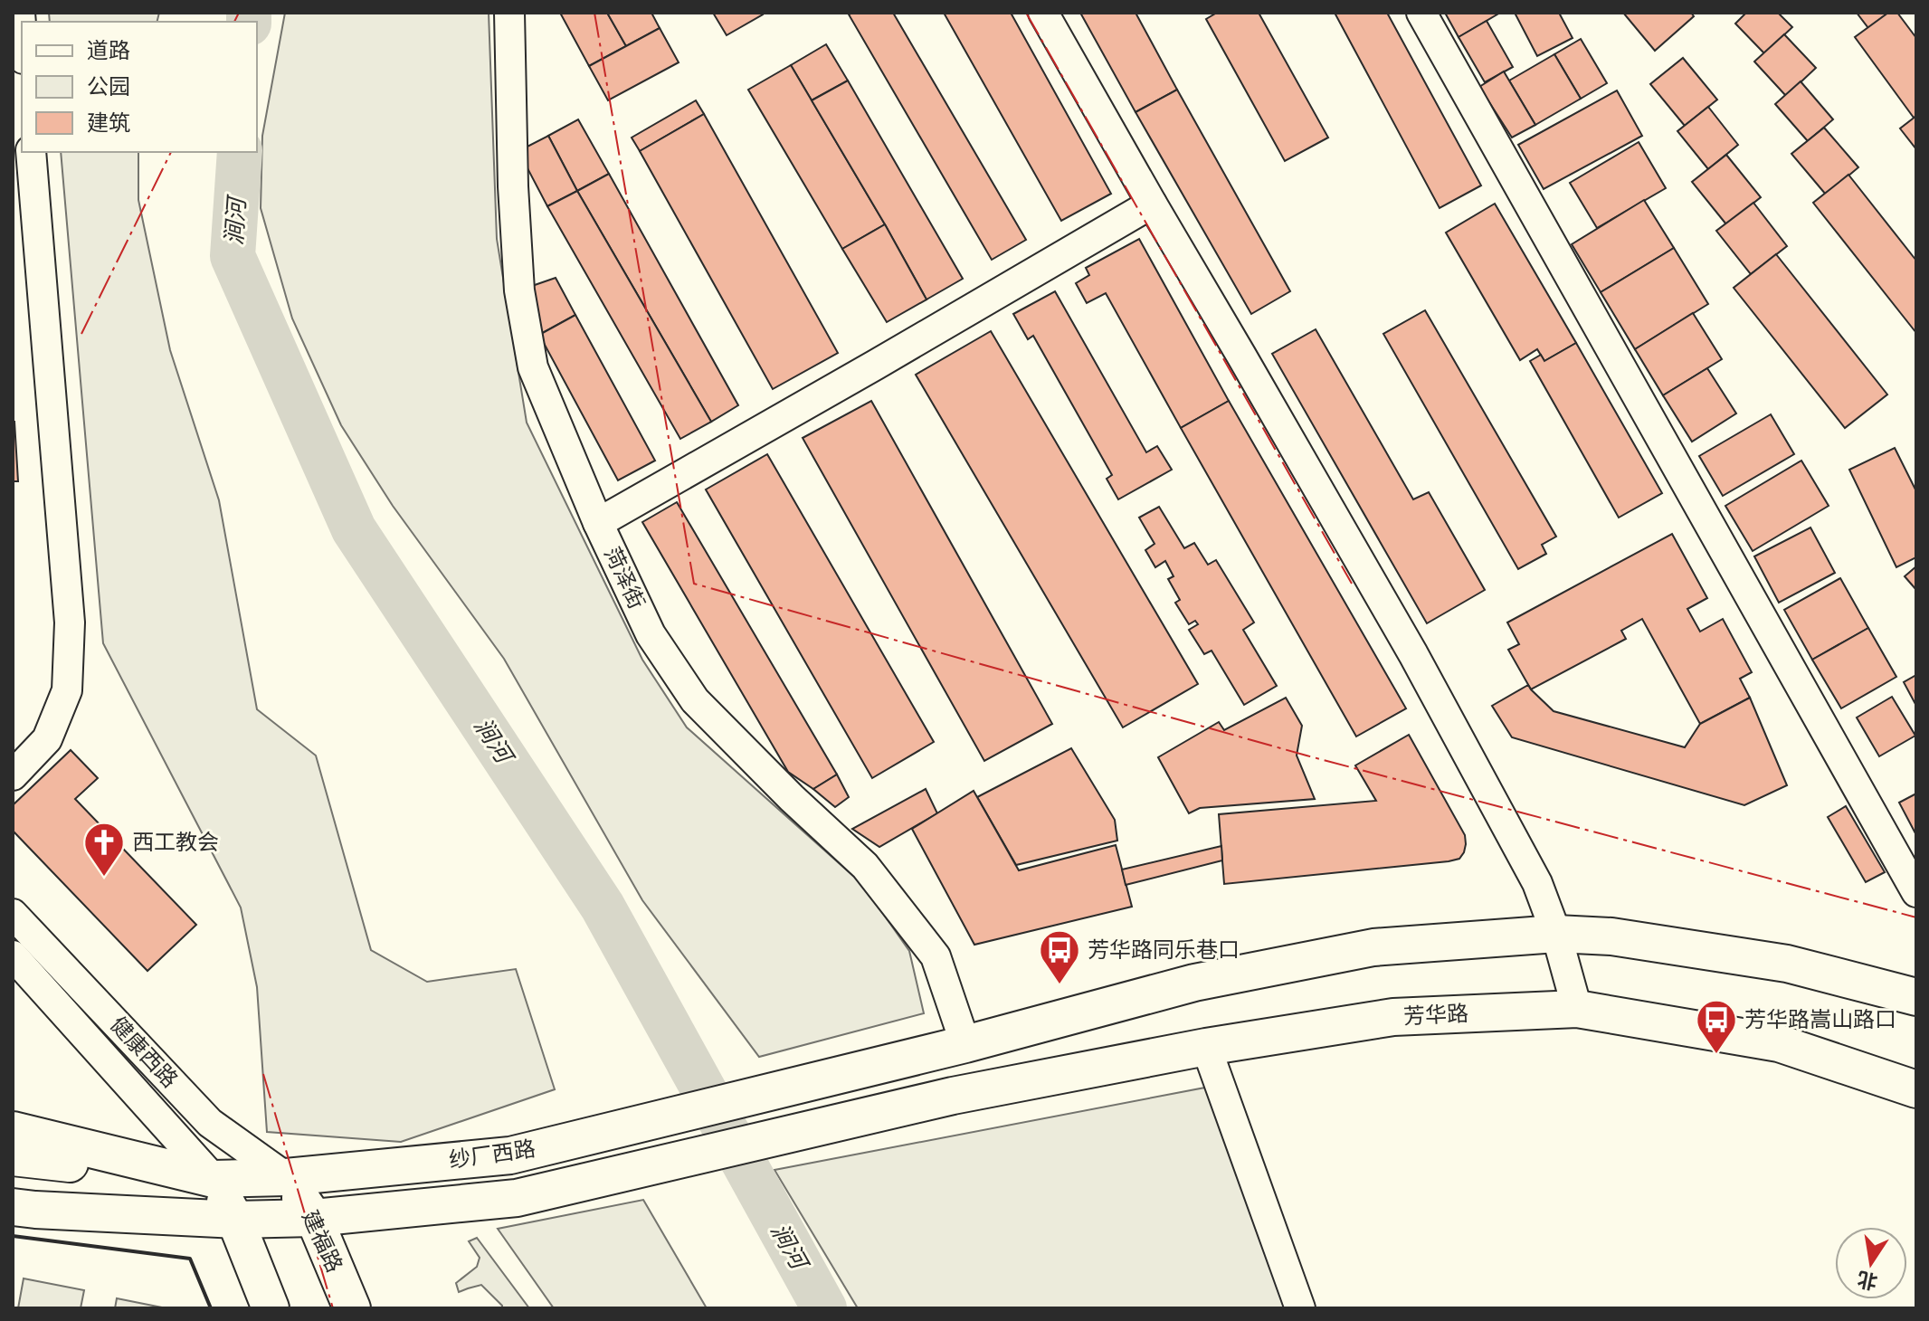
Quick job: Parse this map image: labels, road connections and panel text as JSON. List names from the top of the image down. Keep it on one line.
{"streets":{"main road":["芳华路","纱厂西路","建福路"],"street":["菏泽街","健康西路"]},"crossings":[["菏泽街","纱厂西路"],["芳华路","纱厂西路"],["健康西路","纱厂西路"],["健康西路","建福路"],["纱厂西路","建福路"]],"water":["涧河"],"places":{"church":["西工教会"],"bus stop":["芳华路同乐巷口","芳华路嵩山路口"]},"legend":["道路","公园","建筑"],"north":"bottom"}
